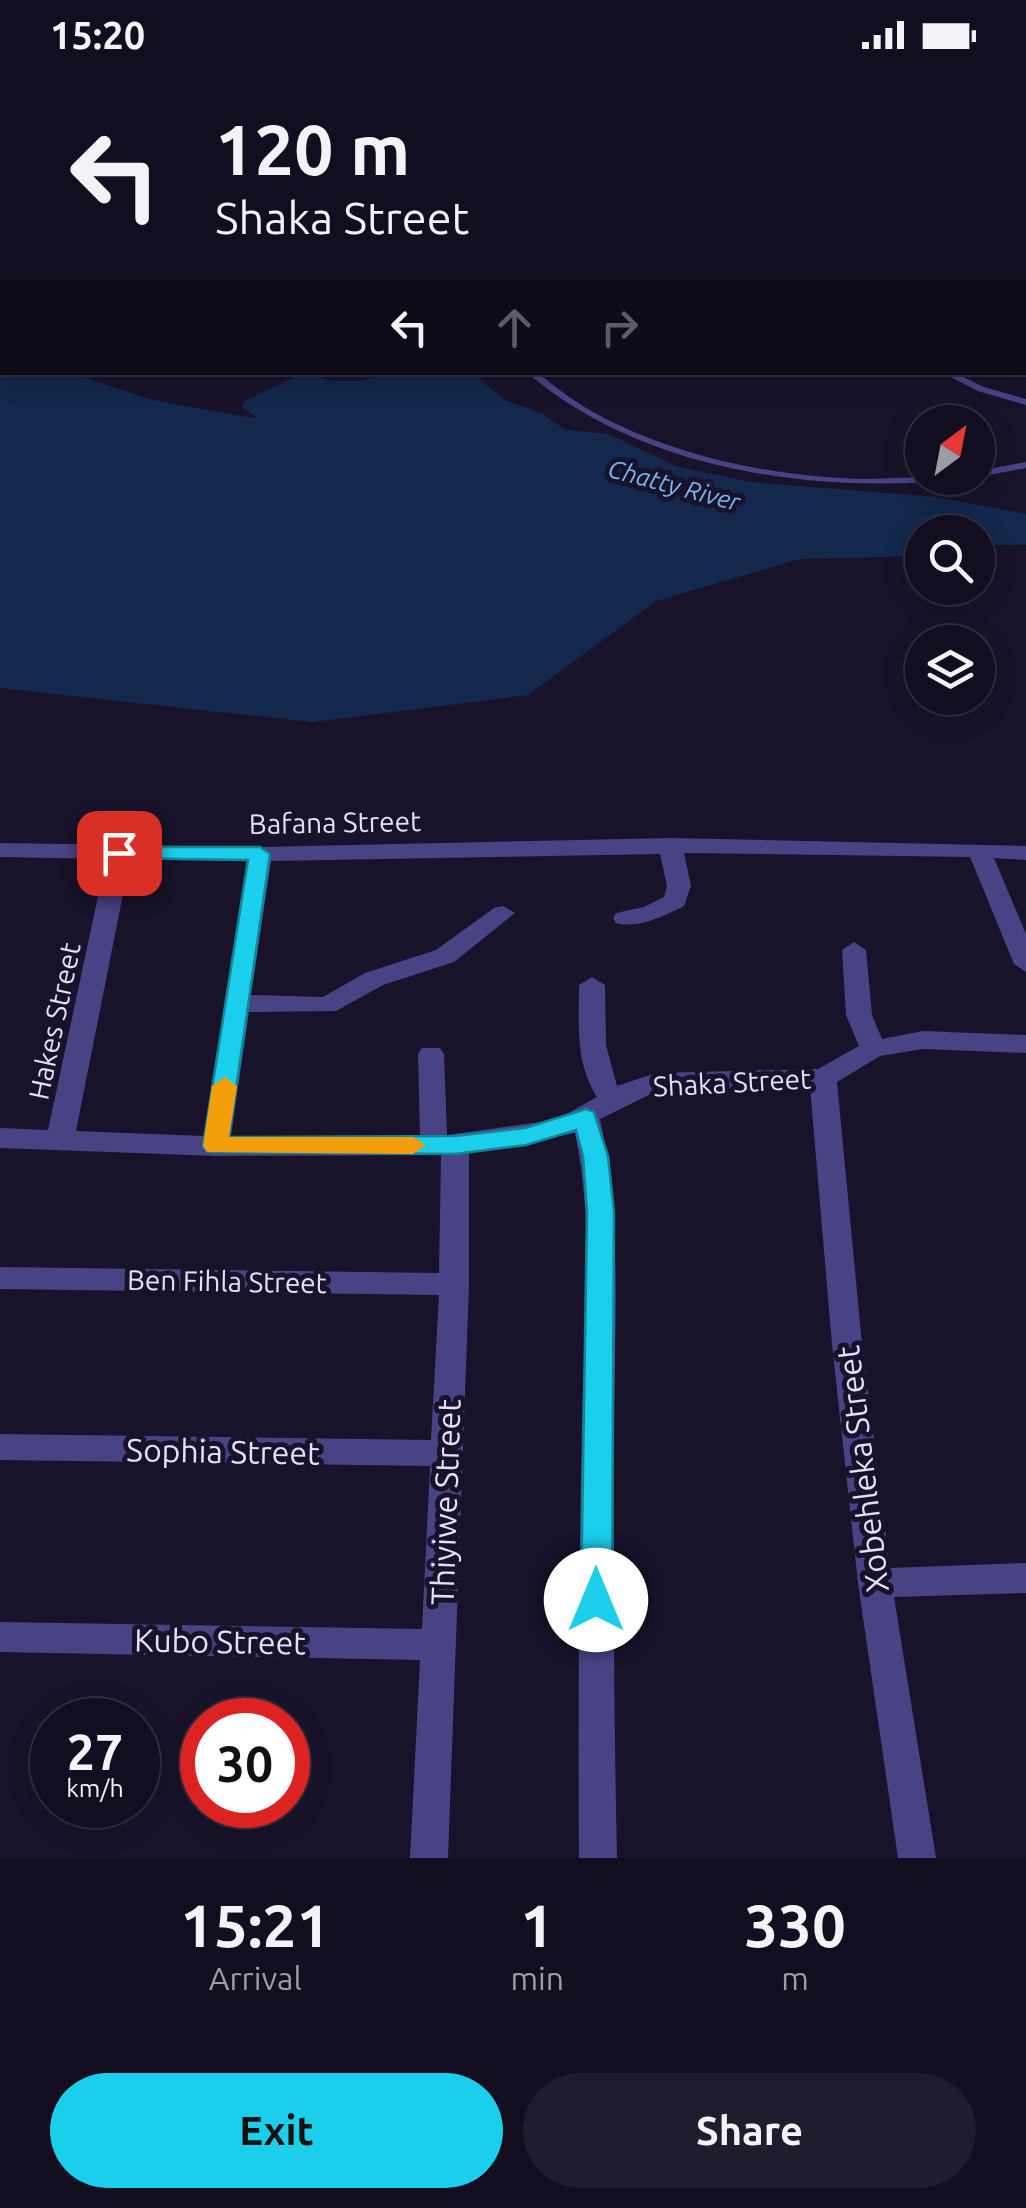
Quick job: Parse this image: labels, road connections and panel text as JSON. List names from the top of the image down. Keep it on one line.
{"streets":{"street":["Bafana Street","Hakes Street","Shaka Street","Ben Fihla Street","Sophia Street","Xobehleka Street","Thiyiwe Street","Kubo Street"]},"crossings":[["Bafana Street","Hakes Street"],["Hakes Street","Shaka Street"],["Shaka Street","Xobehleka Street"],["Shaka Street","Thiyiwe Street"],["Ben Fihla Street","Thiyiwe Street"],["Sophia Street","Thiyiwe Street"],["Thiyiwe Street","Kubo Street"]],"water":["Chatty River"],"north":"top right","page":{"status":"15:20","turn":["120 m","Shaka Street"],"speed":"27 km/h","limit":"30","eta":["15:21","Arrival","1","min","330","m"],"buttons":["Exit","Share"]}}
